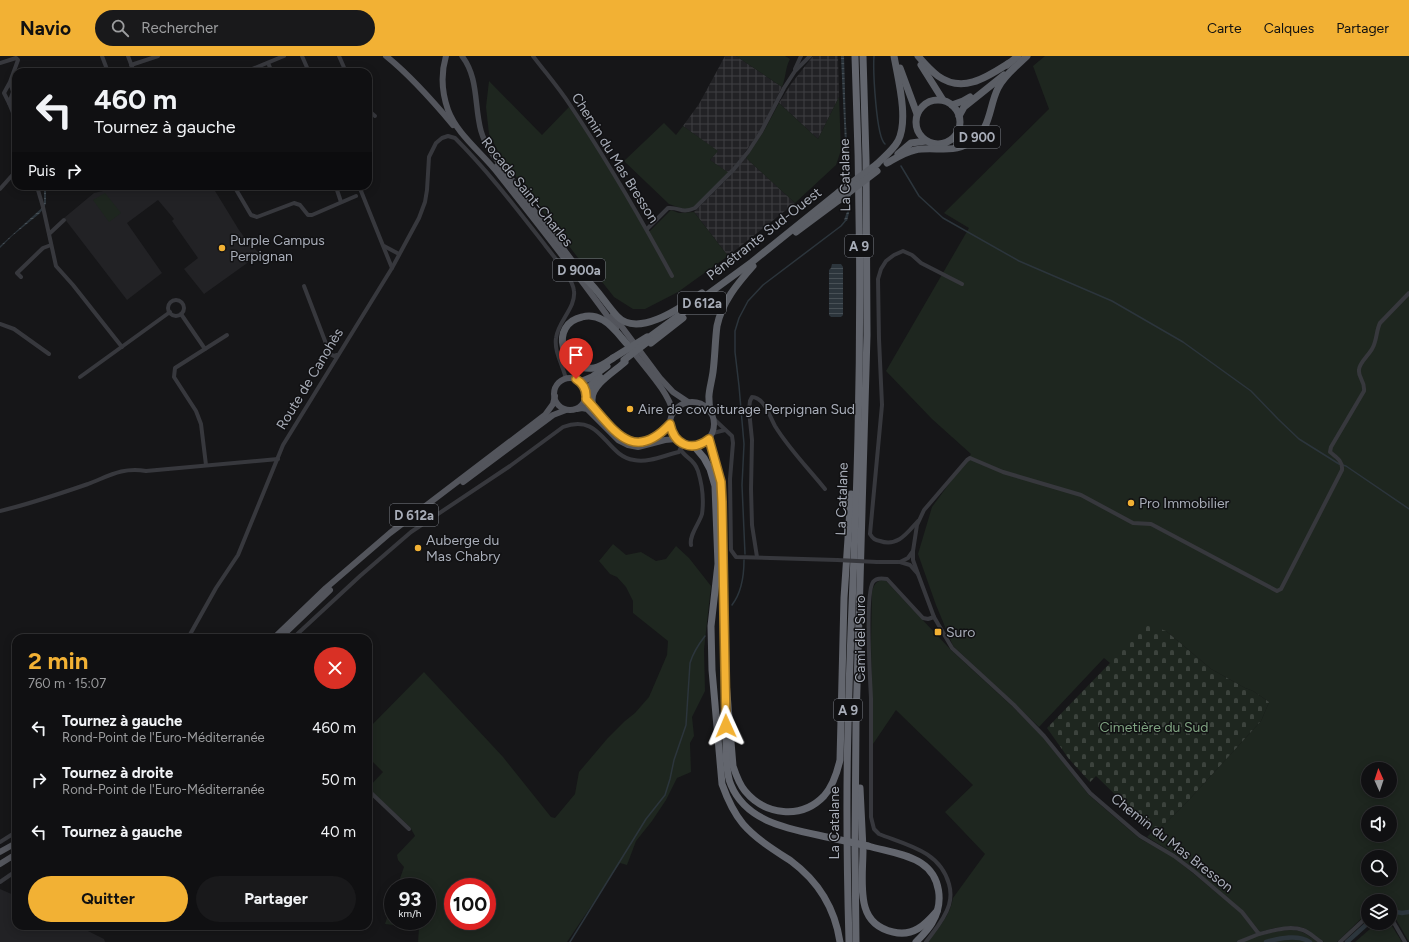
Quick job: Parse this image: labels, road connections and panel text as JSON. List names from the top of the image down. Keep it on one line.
{"streets":{"highway":["D 900","La Catalane","Pénétrante Sud-Ouest","A 9","D 900a","D 612a"],"main road":["Rocade Saint-Charles"],"street":["Chemin du Mas Bresson","Route de Canohès","Cami del Suro"]},"crossings":[["Chemin du Mas Bresson","Cami del Suro"],["Rocade Saint-Charles","D 900a"],["Pénétrante Sud-Ouest","D 900a"],["Pénétrante Sud-Ouest","D 612a"],["D 612a","Route de Canohès"]],"parks":["Cimetière du Sud"],"places":{"other":["Purple Campus Perpignan","Aire de covoiturage Perpignan Sud","Pro Immobilier","Auberge du Mas Chabry"],"transit":["Suro"]},"north":"top","page":{"header":"Navio","search":"Rechercher","nav":["Carte","Calques","Partager"],"turn":["460 m","Tournez à gauche"],"then":"Puis","heading":["2 min","760 m · 15:07"],"list":[{"name":"Tournez à gauche","note":"Rond-Point de l'Euro-Méditerranée","value":"460 m"},{"name":"Tournez à droite","note":"Rond-Point de l'Euro-Méditerranée","value":"50 m"},{"name":"Tournez à gauche","value":"40 m"}],"buttons":["Quitter","Partager"],"speed":"93 km/h","limit":"100"}}
